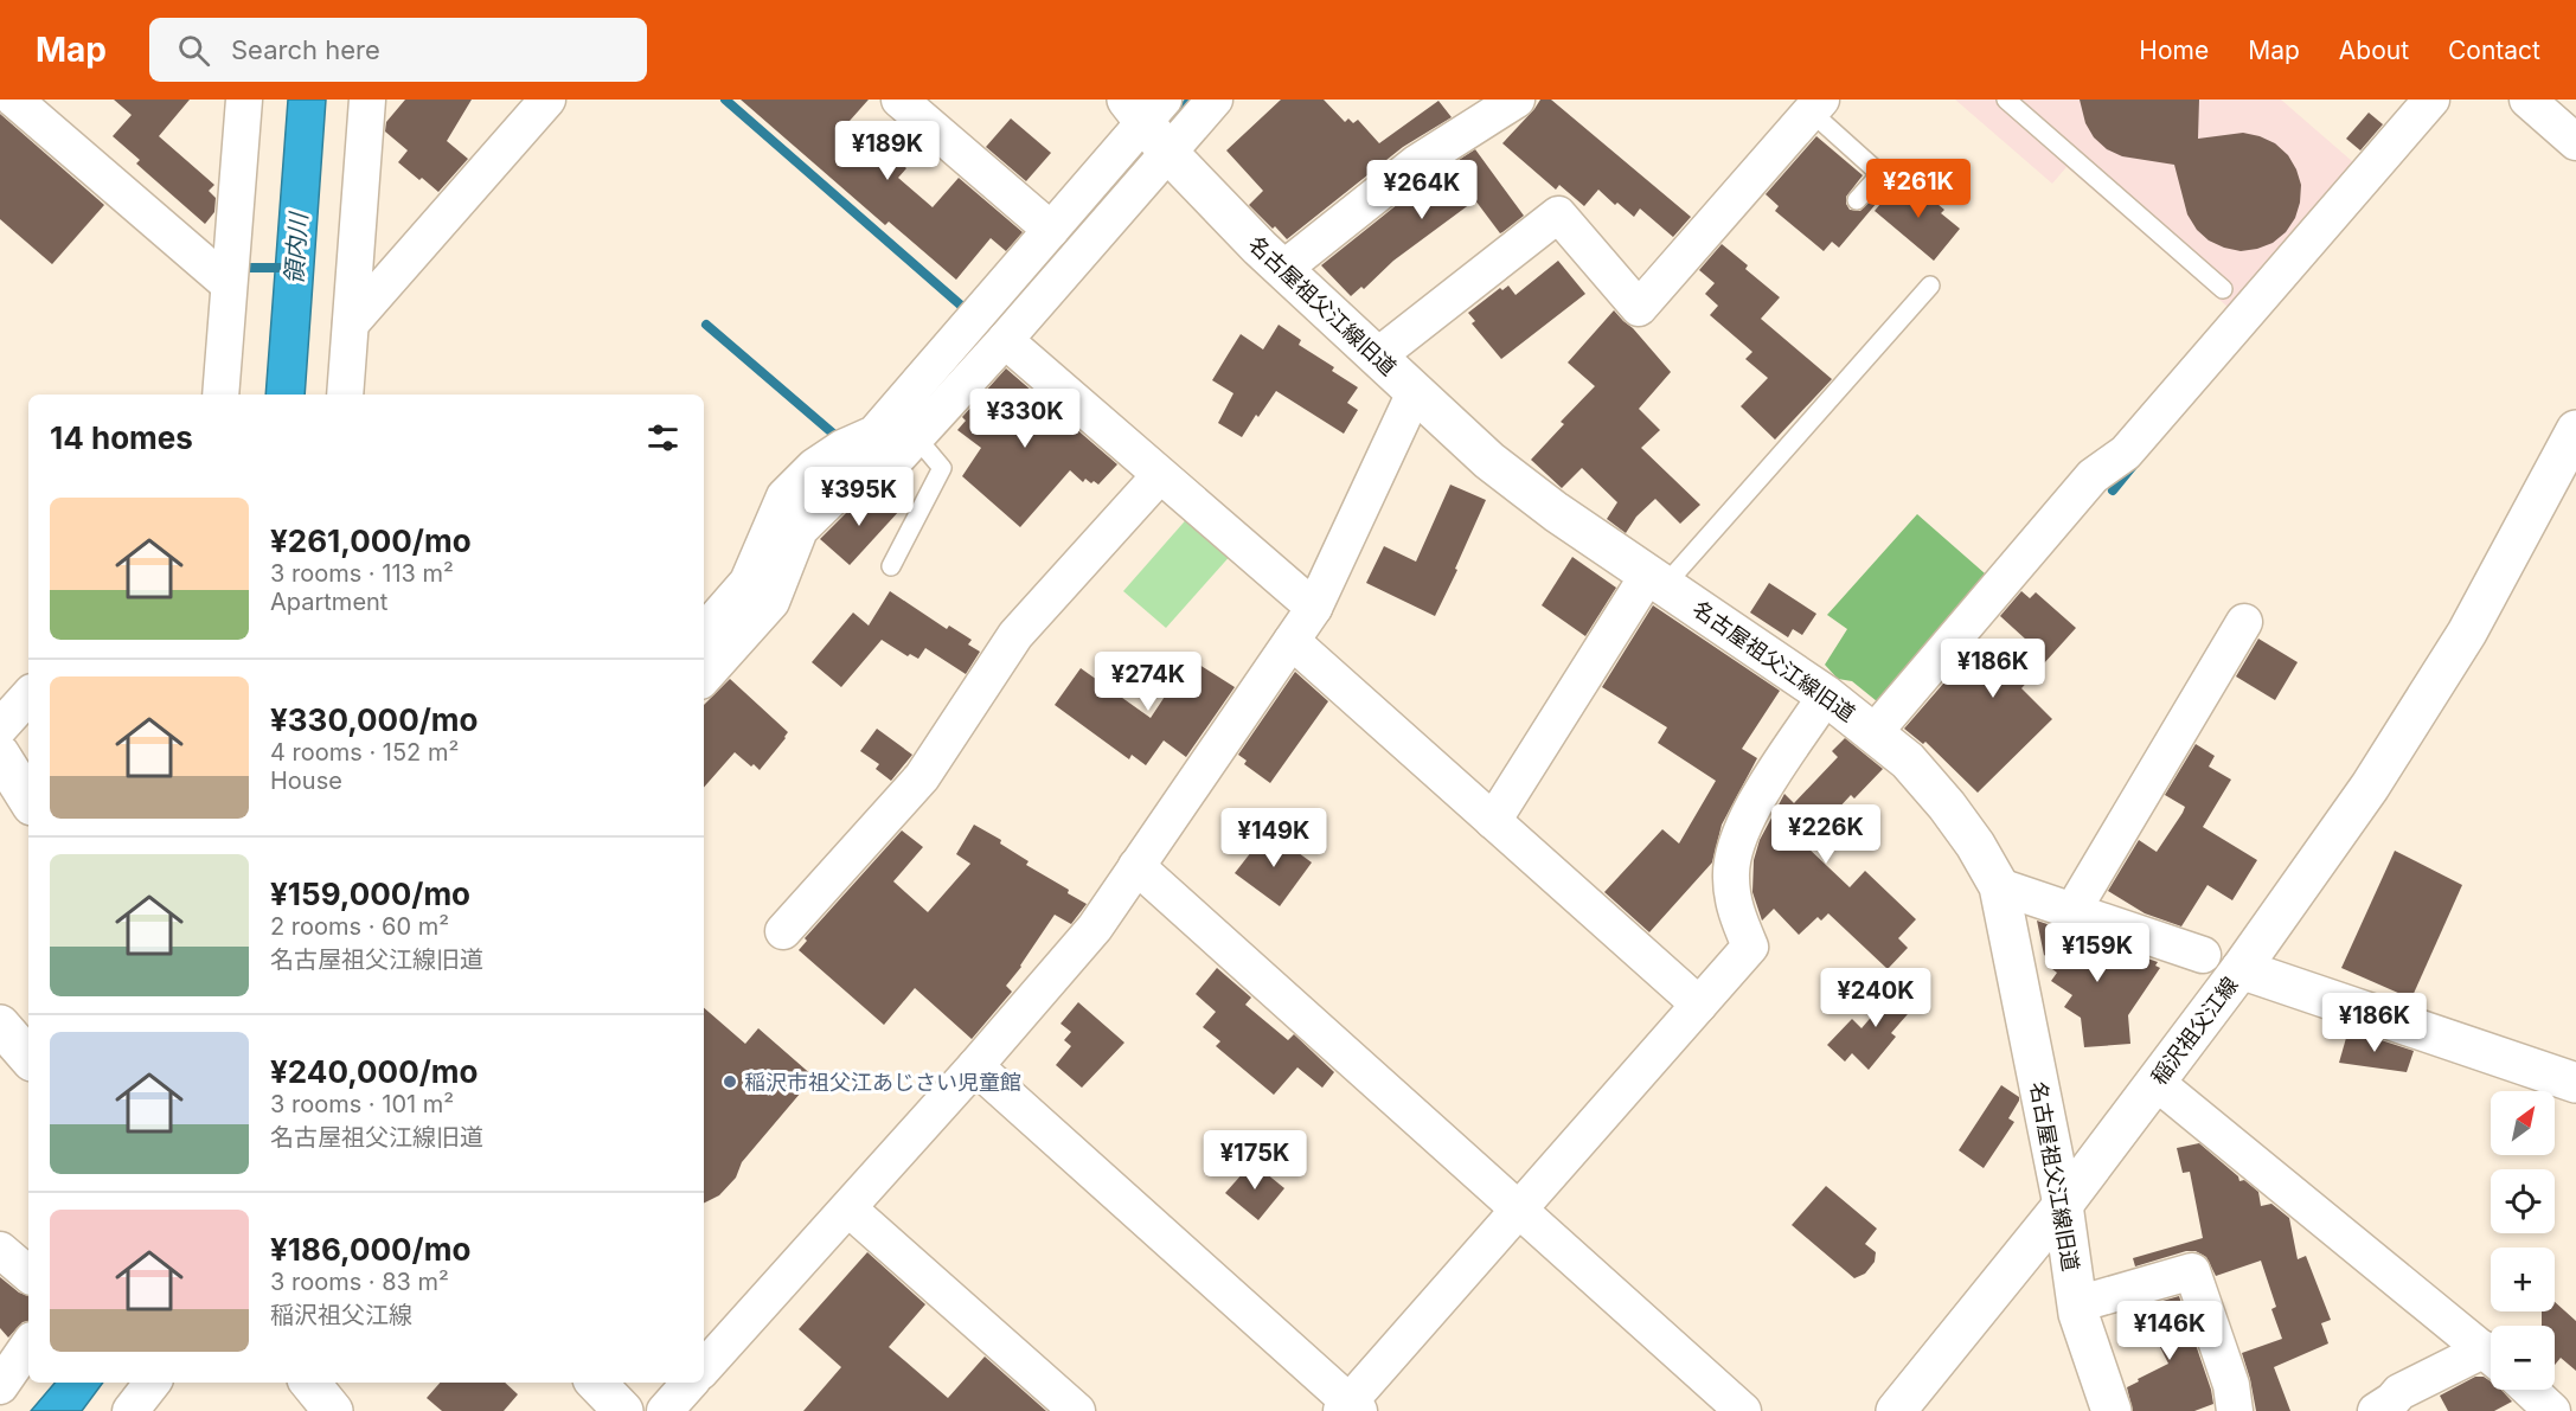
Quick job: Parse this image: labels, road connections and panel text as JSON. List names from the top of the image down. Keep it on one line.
{"streets":{"street":["名古屋祖父江線旧道","稲沢祖父江線"]},"crossings":[["名古屋祖父江線旧道","稲沢祖父江線"]],"water":["領内川"],"places":["稲沢市祖父江あじさい児童館"],"north":"top right","page":{"header":"Map","search":"Search here","nav":["Home","Map","About","Contact"],"price":["¥189K","¥261K","¥264K","¥330K","¥395K","¥186K","¥274K","¥226K","¥149K","¥159K","¥240K","¥186K","¥175K","¥146K"],"heading":"14 homes","list":[{"name":"¥261,000/mo","note":"3 rooms · 113 m² · Apartment"},{"name":"¥330,000/mo","note":"4 rooms · 152 m² · House"},{"name":"¥159,000/mo","note":"2 rooms · 60 m² · 名古屋祖父江線旧道"},{"name":"¥240,000/mo","note":"3 rooms · 101 m² · 名古屋祖父江線旧道"},{"name":"¥186,000/mo","note":"3 rooms · 83 m² · 稲沢祖父江線"}],"map_buttons":["+","−"]}}
